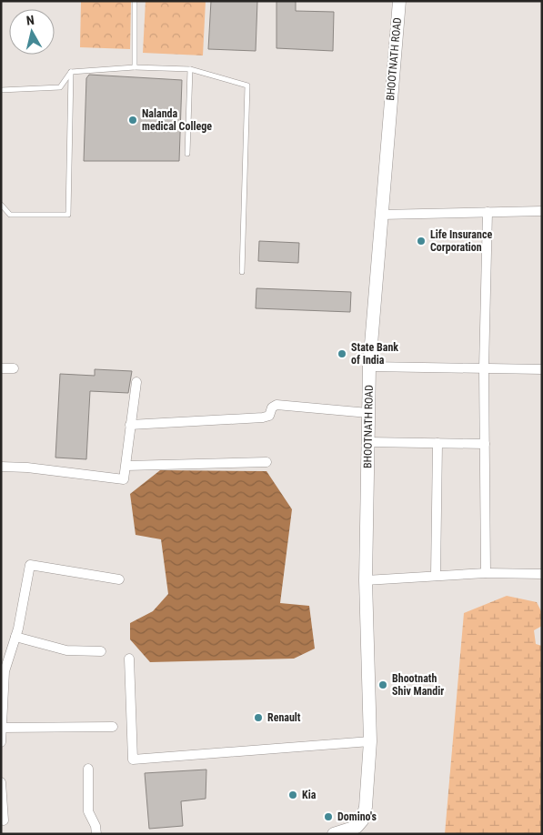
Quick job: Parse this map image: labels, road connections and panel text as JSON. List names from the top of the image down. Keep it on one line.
{"streets":{"street":["BHOOTNATH ROAD"]},"places":["Nalanda medical College","Life Insurance Corporation","State Bank of India","Bhootnath Shiv Mandir","Renault","Kia","Domino's"],"north":"top"}
